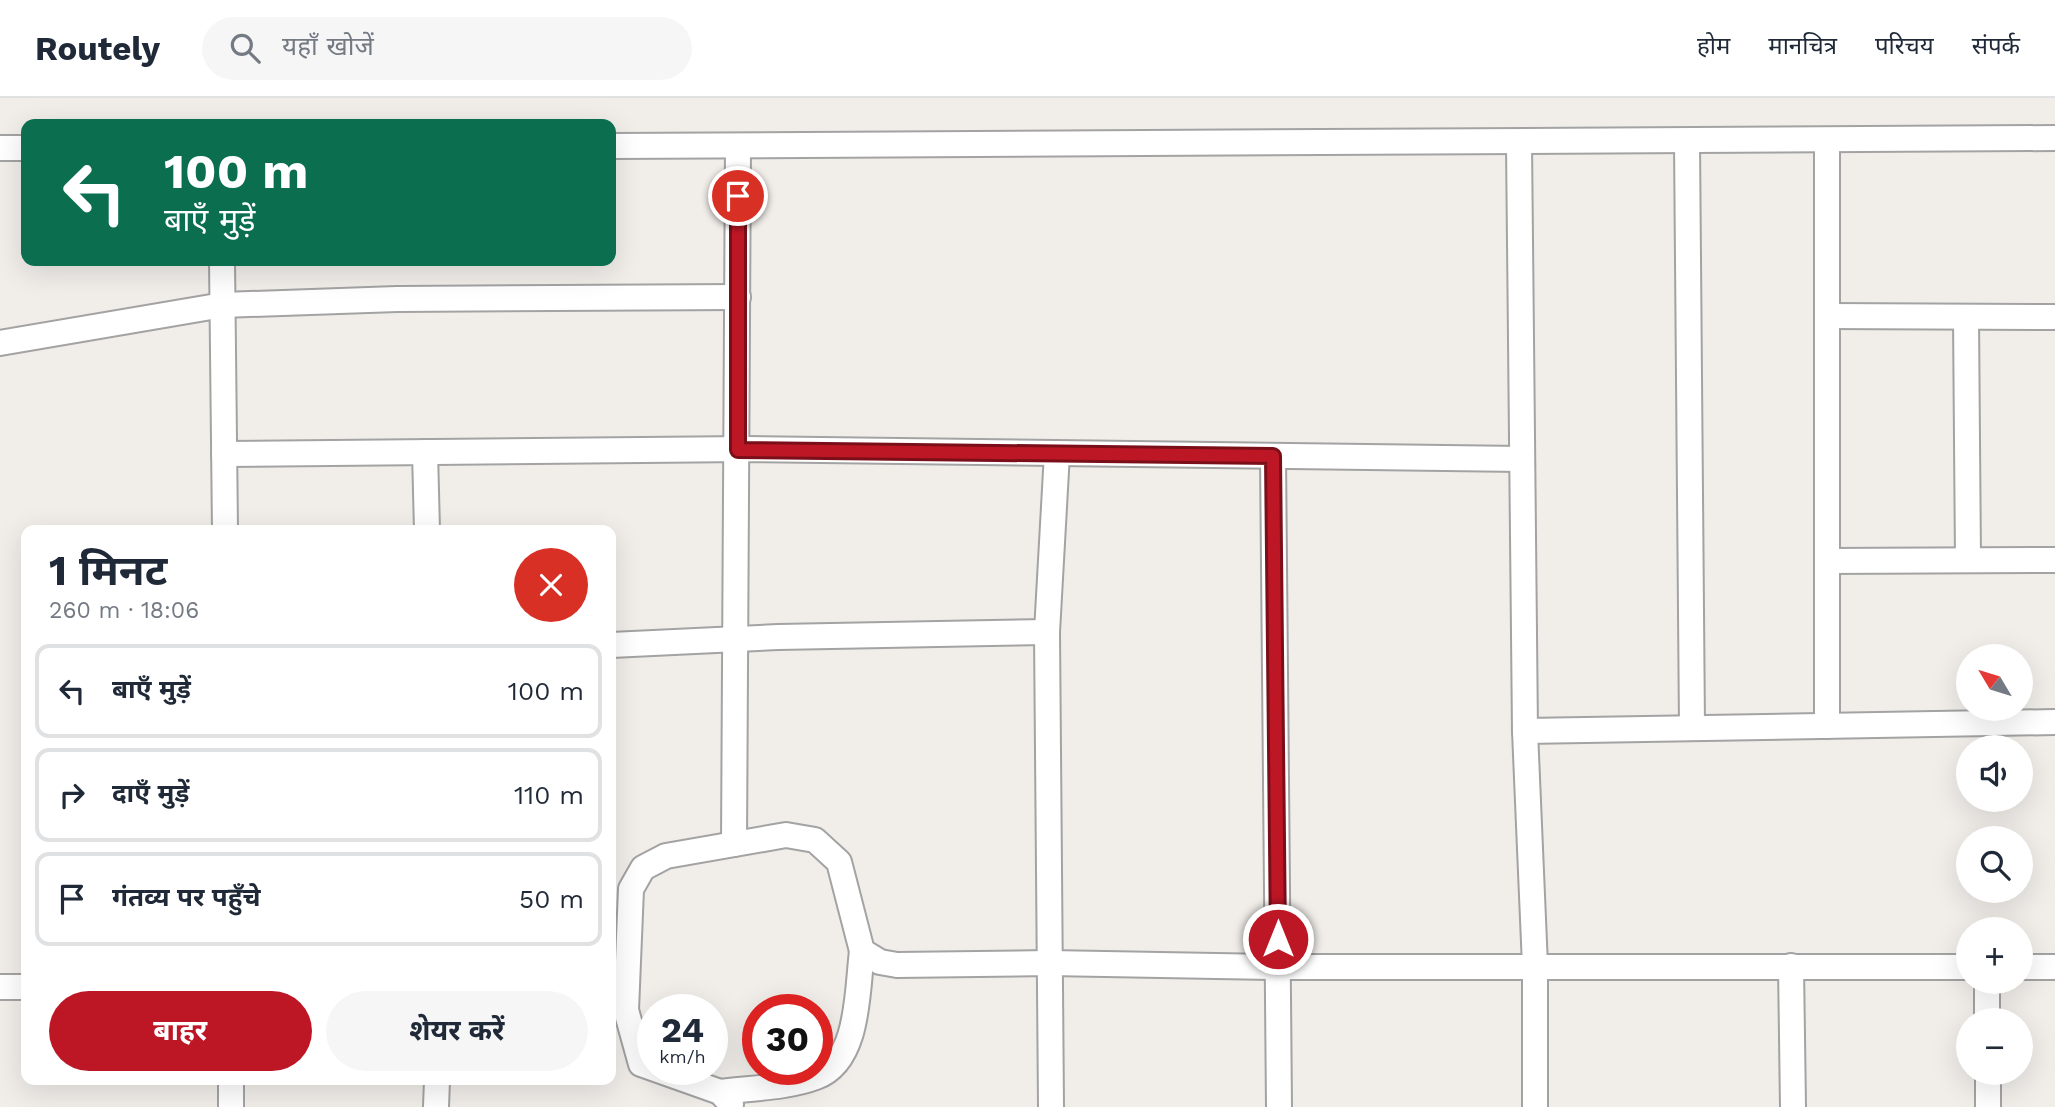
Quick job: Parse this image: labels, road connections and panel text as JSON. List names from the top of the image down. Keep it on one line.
{"north":"top left","page":{"header":"Routely","search":"यहाँ खोजें","nav":["होम","मानचित्र","परिचय","संपर्क"],"turn":["100 m","बाएँ मुड़ें"],"heading":["1 मिनट","260 m · 18:06"],"map_buttons":["+","−"],"list":[{"name":"बाएँ मुड़ें","value":"100 m"},{"name":"दाएँ मुड़ें","value":"110 m"},{"name":"गंतव्य पर पहुँचे","value":"50 m"}],"buttons":["बाहर","शेयर करें"],"speed":"24 km/h","limit":"30"}}
